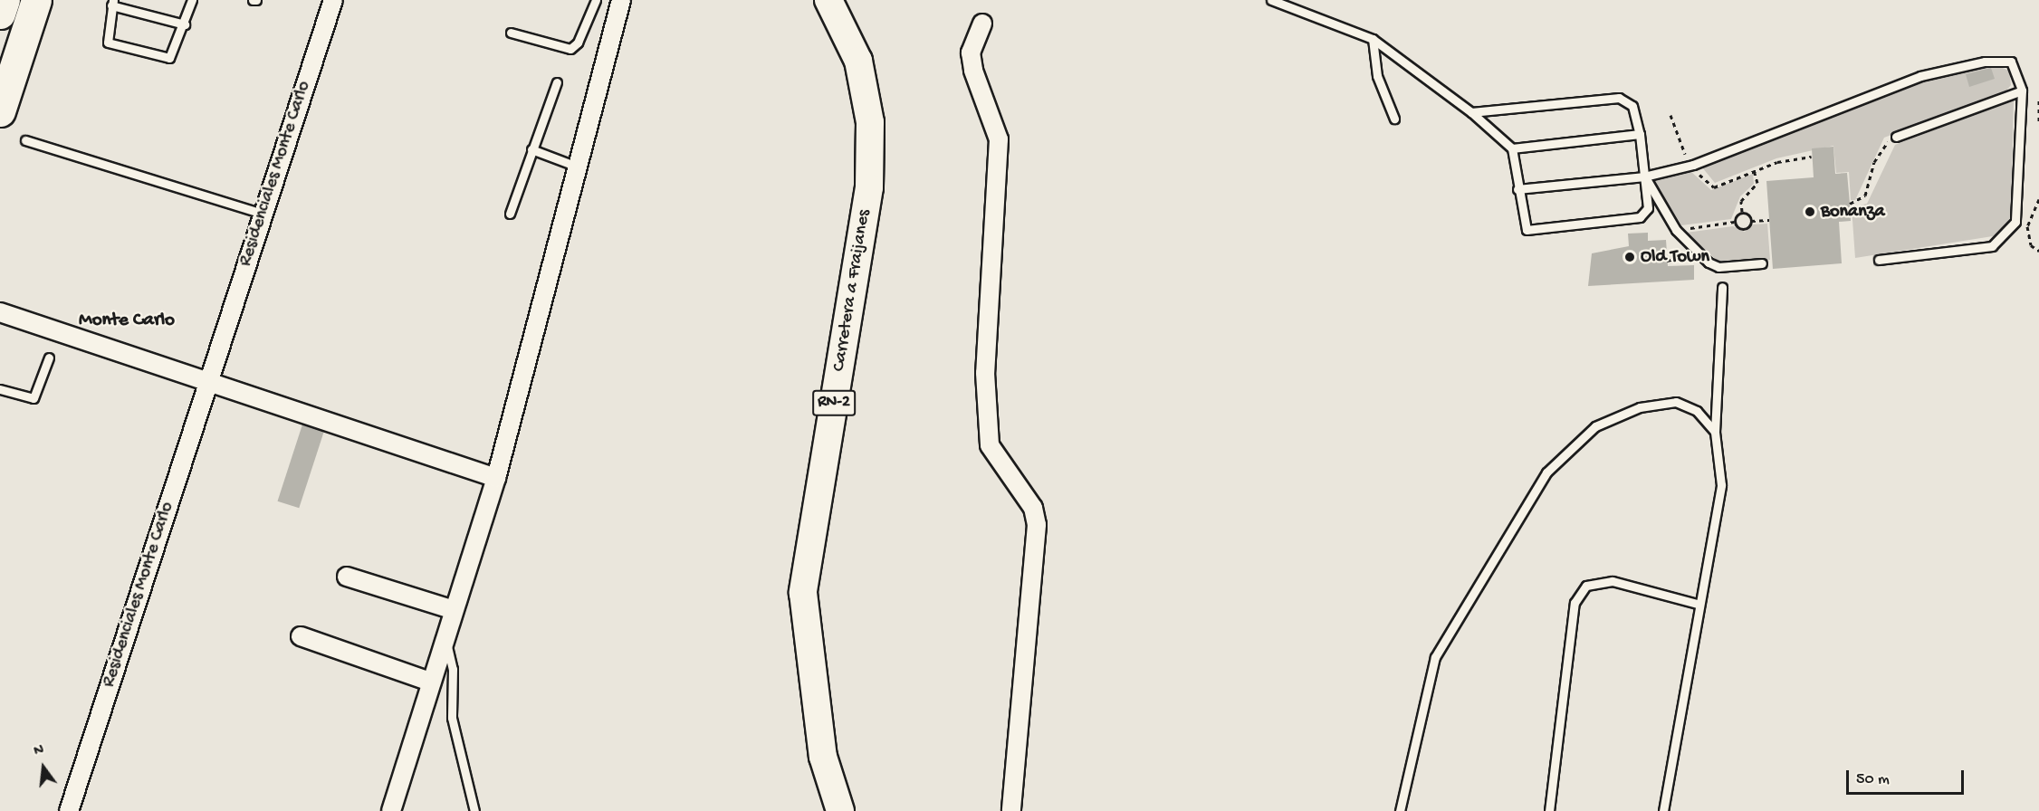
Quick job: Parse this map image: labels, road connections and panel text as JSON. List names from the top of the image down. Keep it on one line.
{"streets":{"main road":["Carretera a Fraijanes","RN-2"],"street":["Residenciales Monte Carlo"]},"districts":["Monte Carlo"],"places":["Bonanza","Old Town"],"scale_bar":"50 m","north":"top"}
